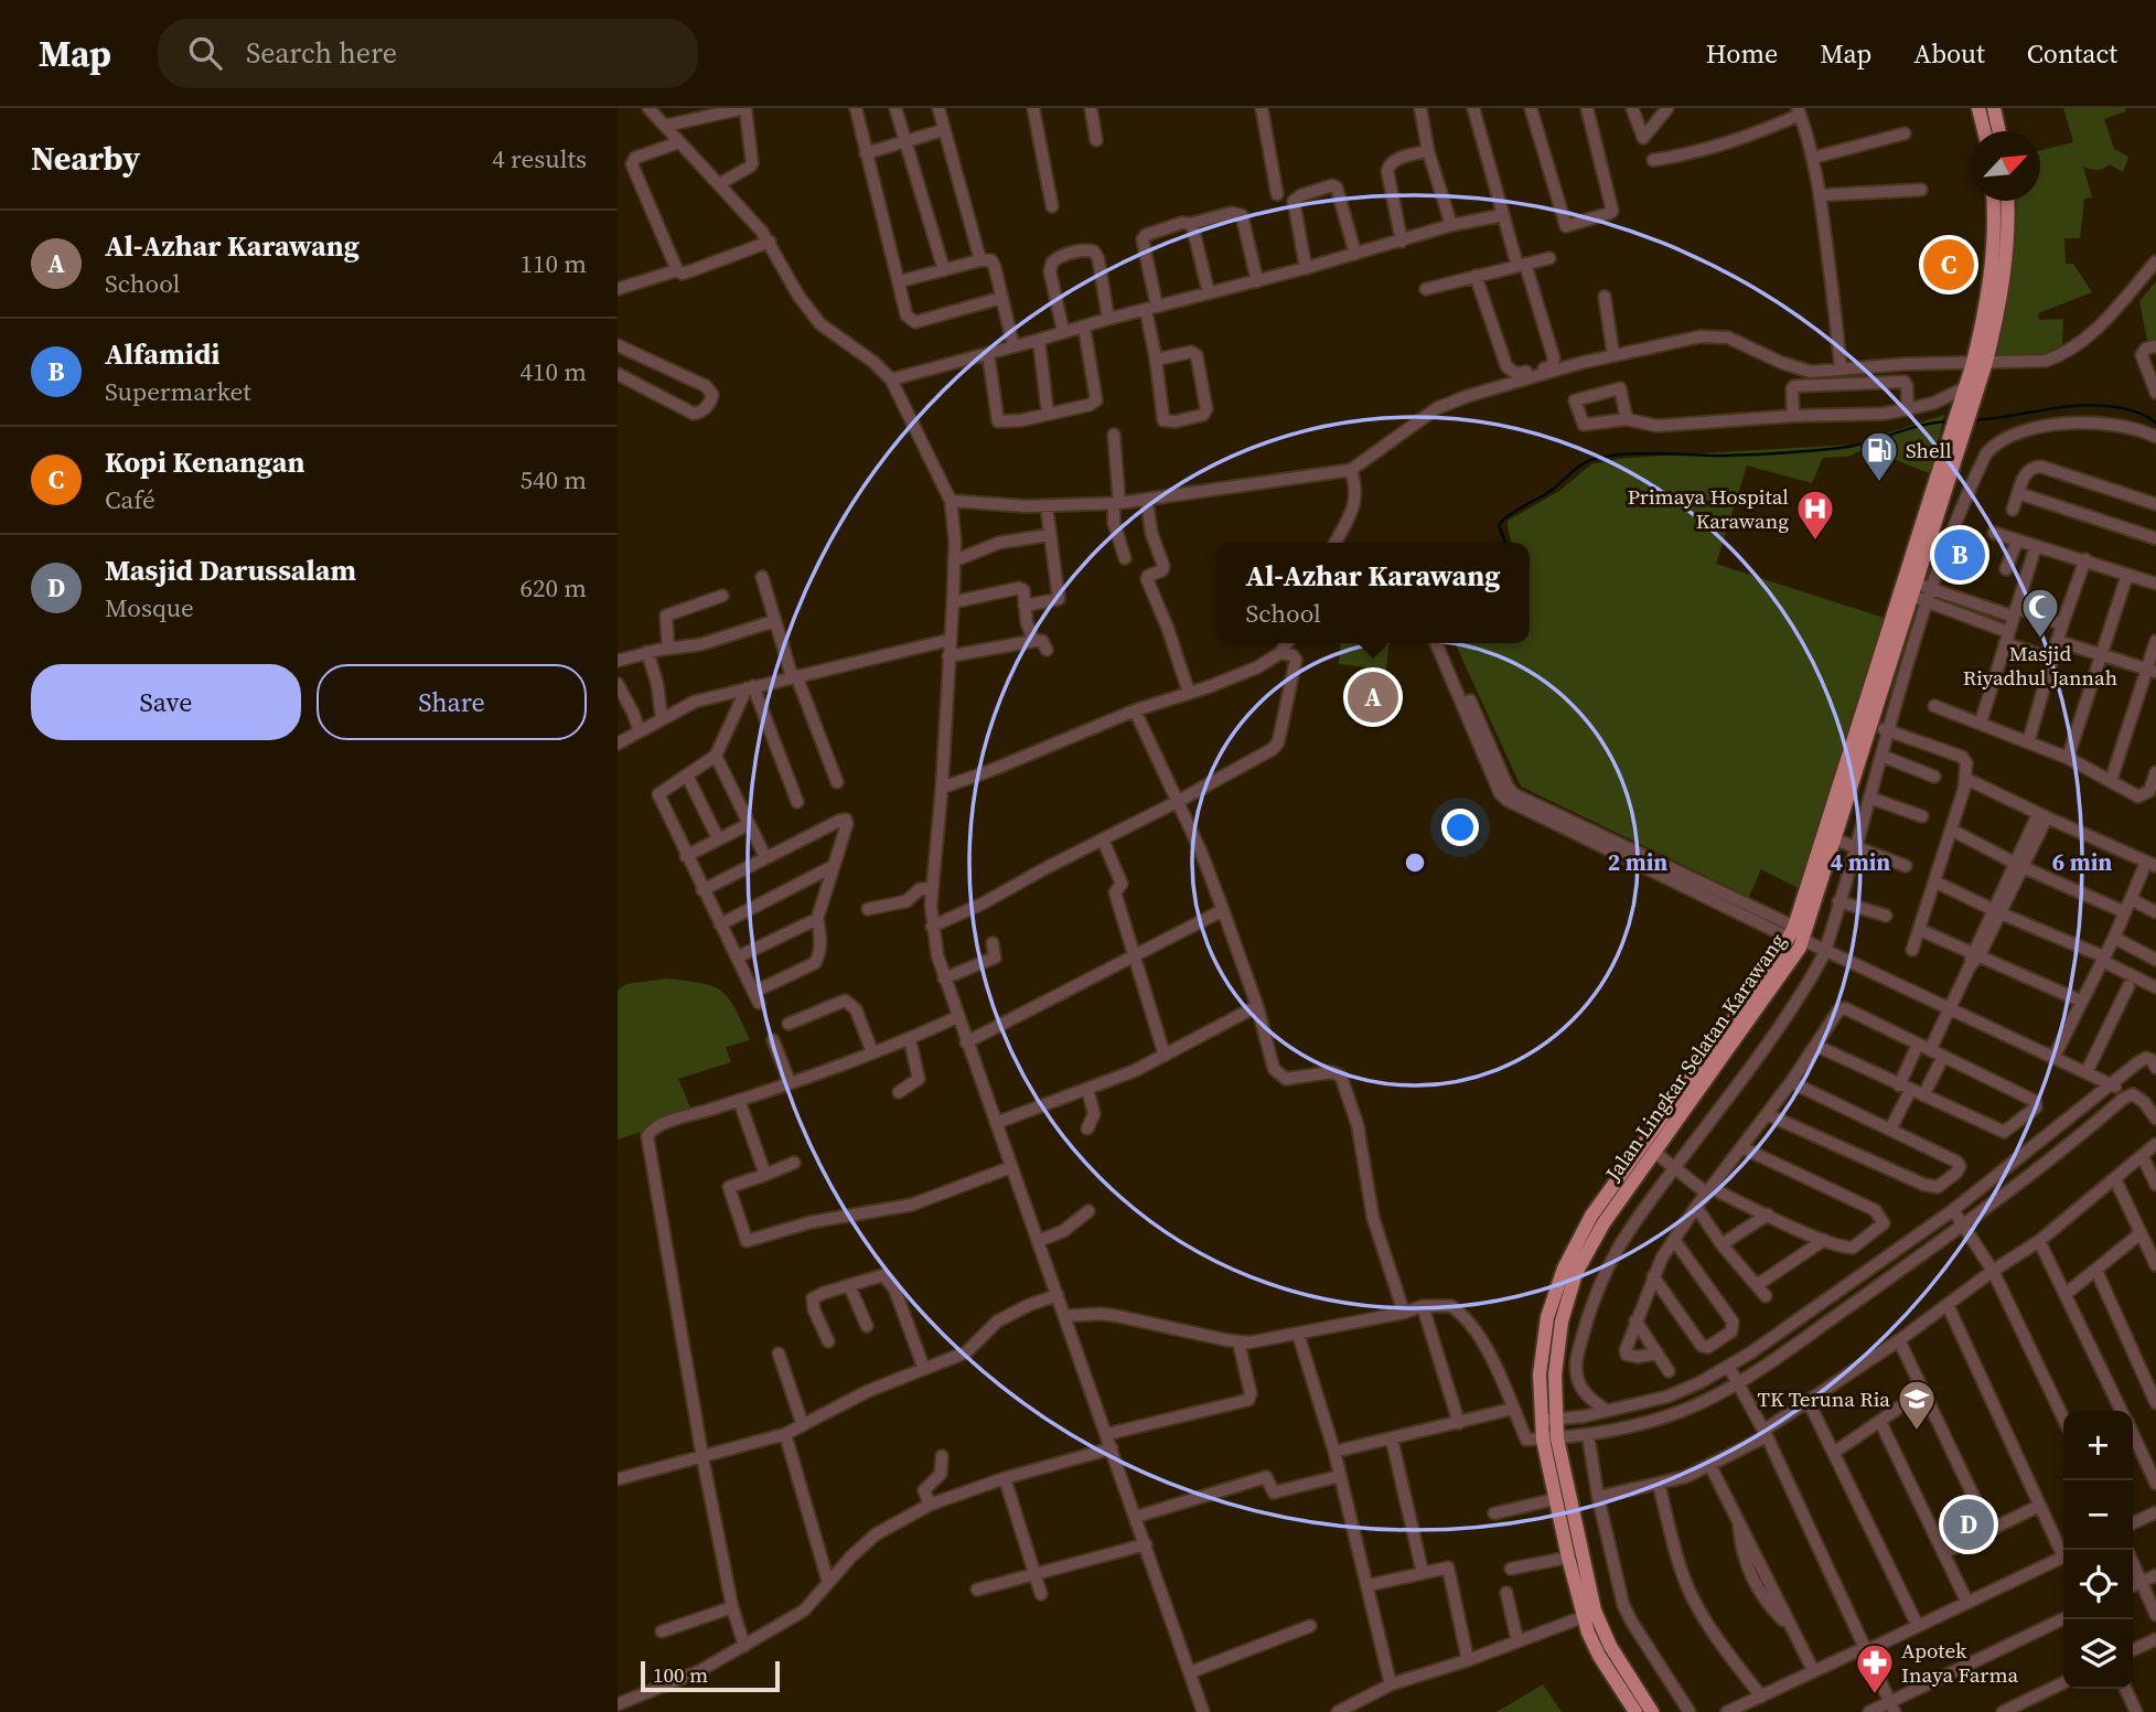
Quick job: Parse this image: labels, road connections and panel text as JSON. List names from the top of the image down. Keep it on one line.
{"streets":{"main road":["Jalan Lingkar Selatan Karawang"]},"places":{"fuel station":["Shell"],"hospital":["Primaya Hospital Karawang"],"mosque":["Masjid Riyadhul Jannah"],"school or university":["TK Teruna Ria"],"pharmacy":["Apotek Inaya Farma"]},"scale_bar":"100 m","north":"top right","page":{"header":"Map","search":"Search here","nav":["Home","Map","About","Contact"],"heading":["Nearby","4 results"],"list":[{"mark":"A","name":"Al-Azhar Karawang","note":"School","value":"110 m"},{"mark":"B","name":"Alfamidi","note":"Supermarket","value":"410 m"},{"mark":"C","name":"Kopi Kenangan","note":"Café","value":"540 m"},{"mark":"D","name":"Masjid Darussalam","note":"Mosque","value":"620 m"}],"pins":["C","B","A","D"],"popup":["Al-Azhar Karawang","School"],"buttons":["Save","Share"],"map_buttons":["+","−"],"scale":"100 m"},"rings":["2 min","4 min","6 min"]}
